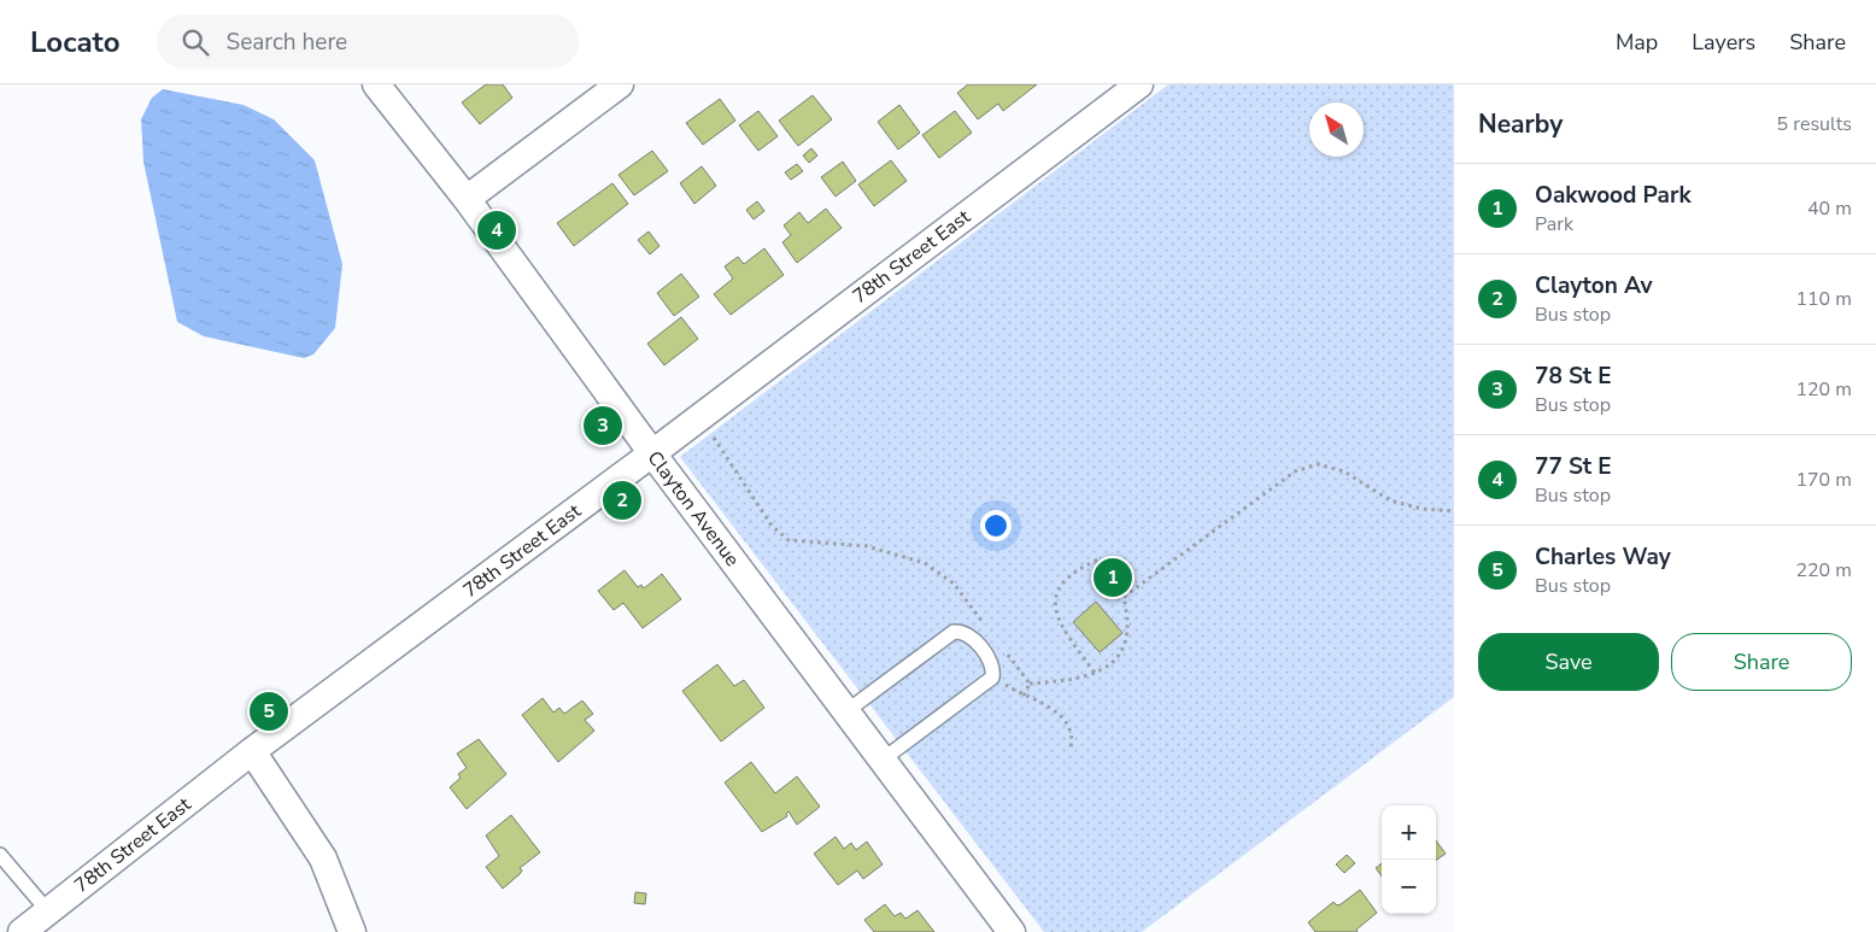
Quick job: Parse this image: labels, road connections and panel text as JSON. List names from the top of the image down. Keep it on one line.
{"streets":{"street":["78th Street East","Clayton Avenue"]},"crossings":[["78th Street East","Clayton Avenue"]],"north":"top left","page":{"header":"Locato","search":"Search here","nav":["Map","Layers","Share"],"heading":["Nearby","5 results"],"list":[{"mark":"1","name":"Oakwood Park","note":"Park","value":"40 m"},{"mark":"2","name":"Clayton Av","note":"Bus stop","value":"110 m"},{"mark":"3","name":"78 St E","note":"Bus stop","value":"120 m"},{"mark":"4","name":"77 St E","note":"Bus stop","value":"170 m"},{"mark":"5","name":"Charles Way","note":"Bus stop","value":"220 m"}],"pins":["4","3","2","1","5"],"buttons":["Save","Share"],"map_buttons":["+","−"]}}
